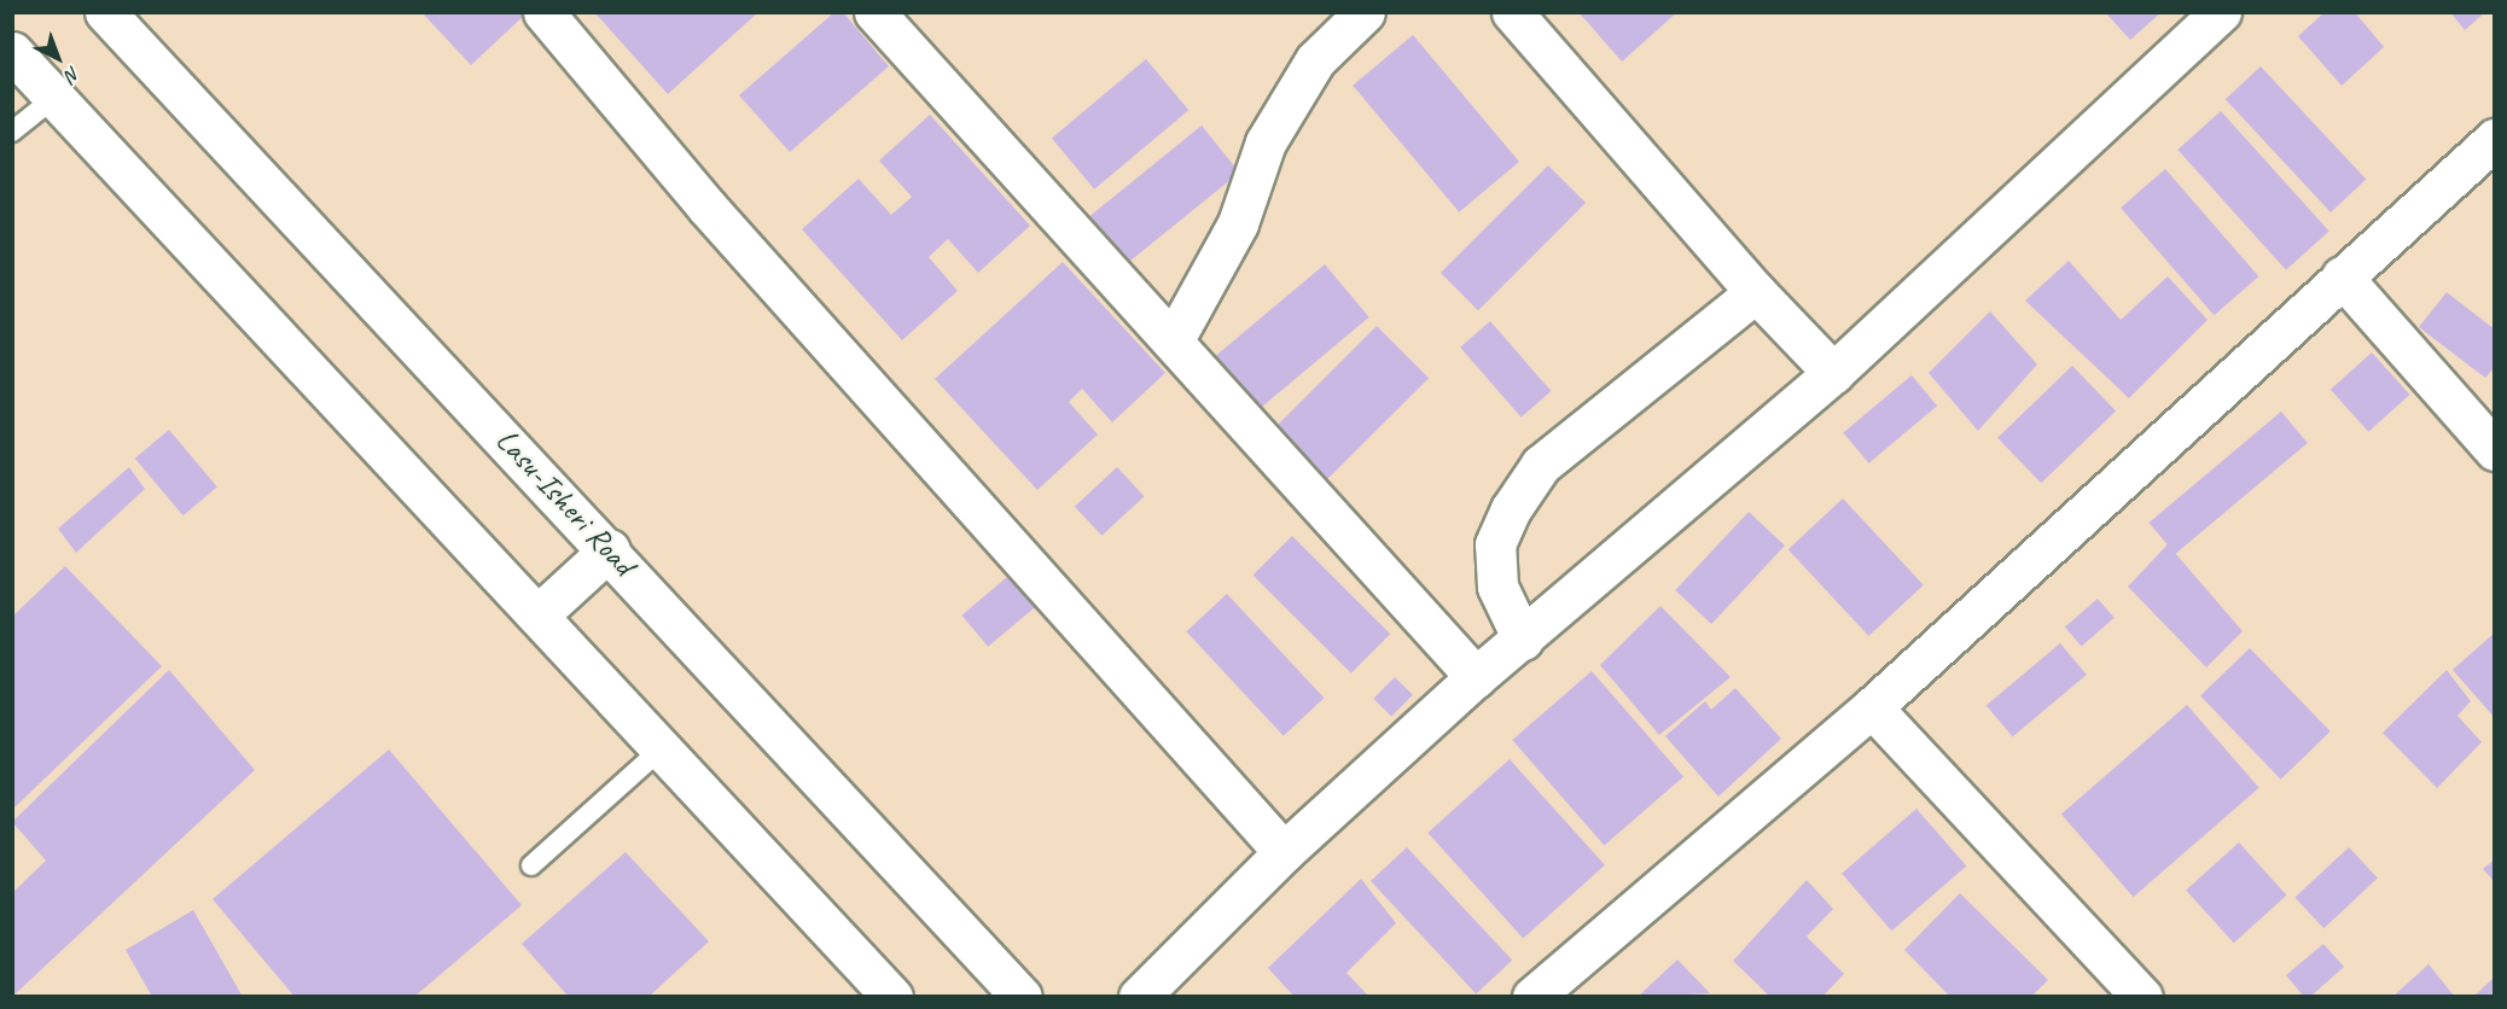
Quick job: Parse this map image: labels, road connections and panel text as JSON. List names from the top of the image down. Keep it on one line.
{"streets":{"street":["Lasu-Isheri Road"]},"north":"bottom right"}
